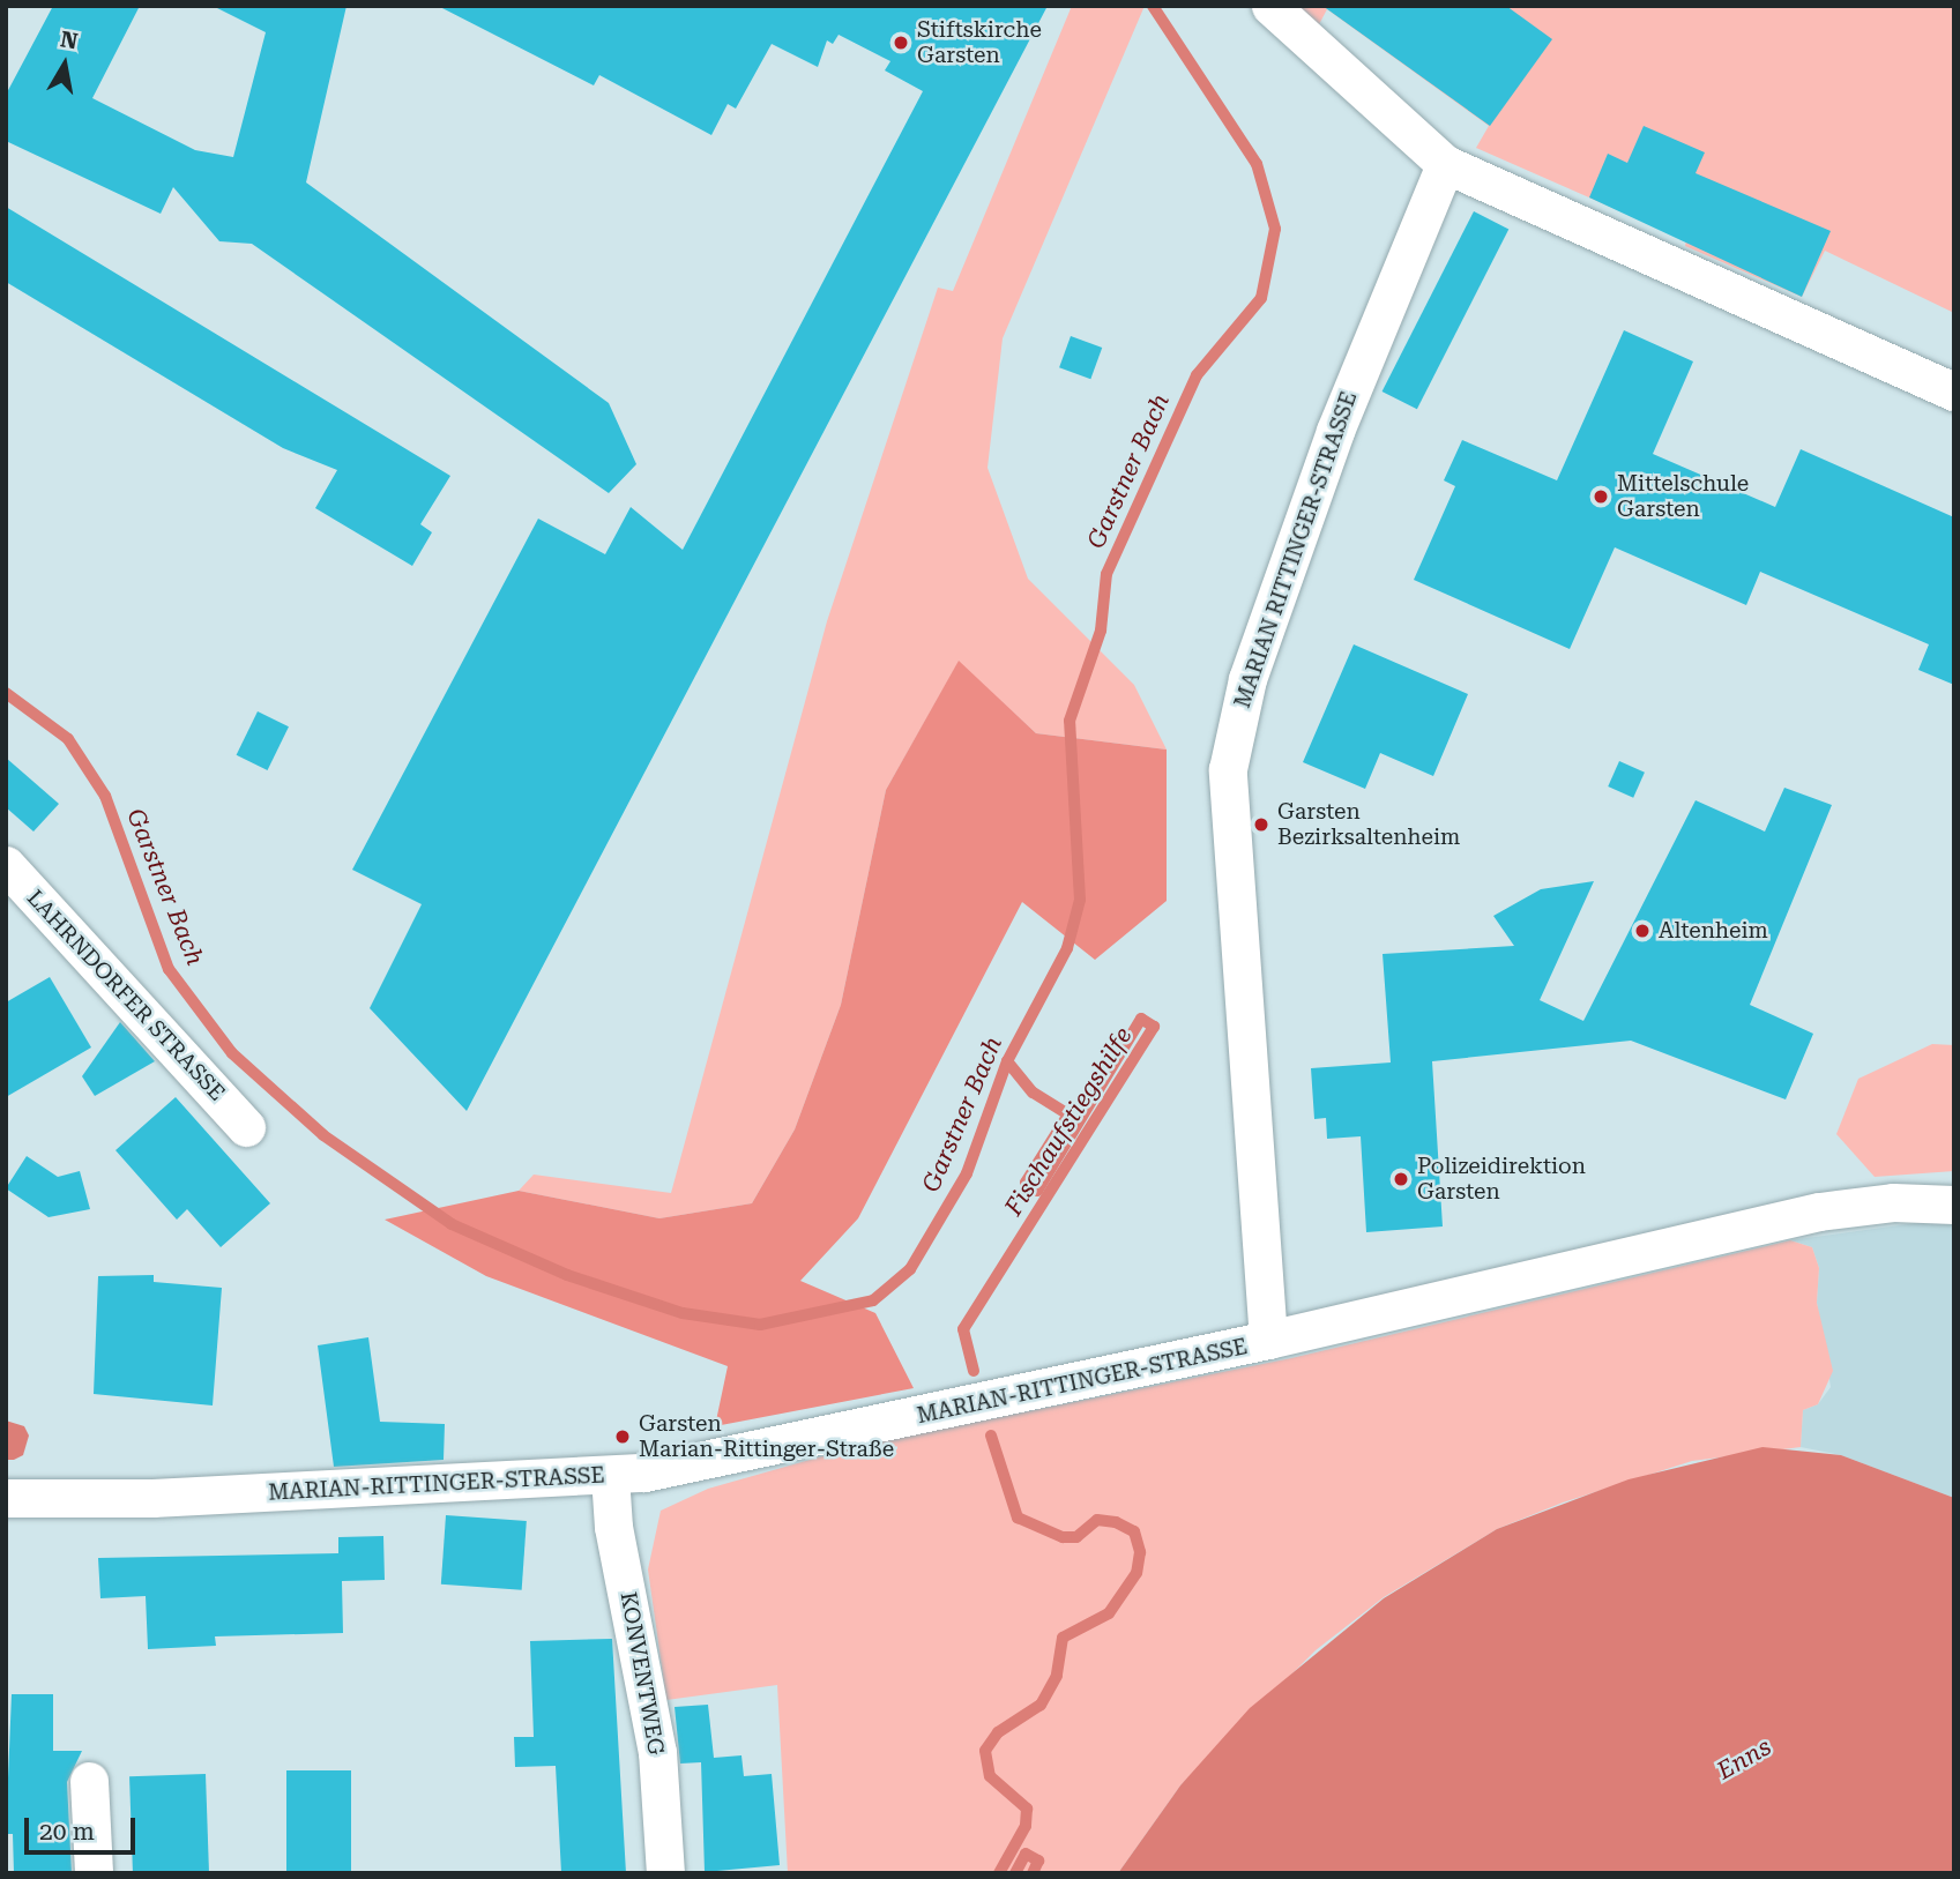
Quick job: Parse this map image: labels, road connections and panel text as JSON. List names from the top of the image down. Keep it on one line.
{"streets":{"street":["MARIAN RITTINGER-STRASSE","LAHRNDORFER STRASSE","MARIAN-RITTINGER-STRASSE","KONVENTWEG"]},"crossings":[["MARIAN RITTINGER-STRASSE","MARIAN-RITTINGER-STRASSE"],["MARIAN-RITTINGER-STRASSE","KONVENTWEG"]],"water":["Garstner Bach","Fischaufstiegshilfe","Enns"],"places":["Stiftskirche Garsten","Mittelschule Garsten","Garsten Bezirksaltenheim","Altenheim","Polizeidirektion Garsten","Garsten Marian-Rittinger-Straße"],"scale_bar":"20 m","north":"top"}
